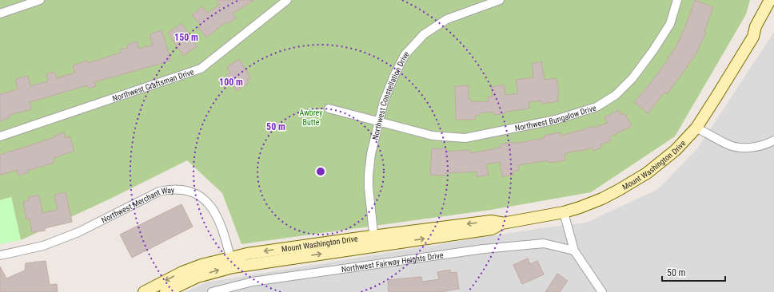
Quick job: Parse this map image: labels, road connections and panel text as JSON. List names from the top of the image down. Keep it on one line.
{"streets":{"main road":["Mount Washington Drive"],"street":["Northwest Craftsman Drive","Northwest Constellation Drive","Northwest Bungalow Drive","Northwest Merchant Way","Northwest Fairway Heights Drive"]},"crossings":[["Northwest Constellation Drive","Northwest Bungalow Drive"],["Northwest Constellation Drive","Mount Washington Drive"],["Mount Washington Drive","Northwest Merchant Way"]],"parks":["Awbrey Butte"],"scale_bar":"50 m","rings":["150 m","100 m","50 m"]}
